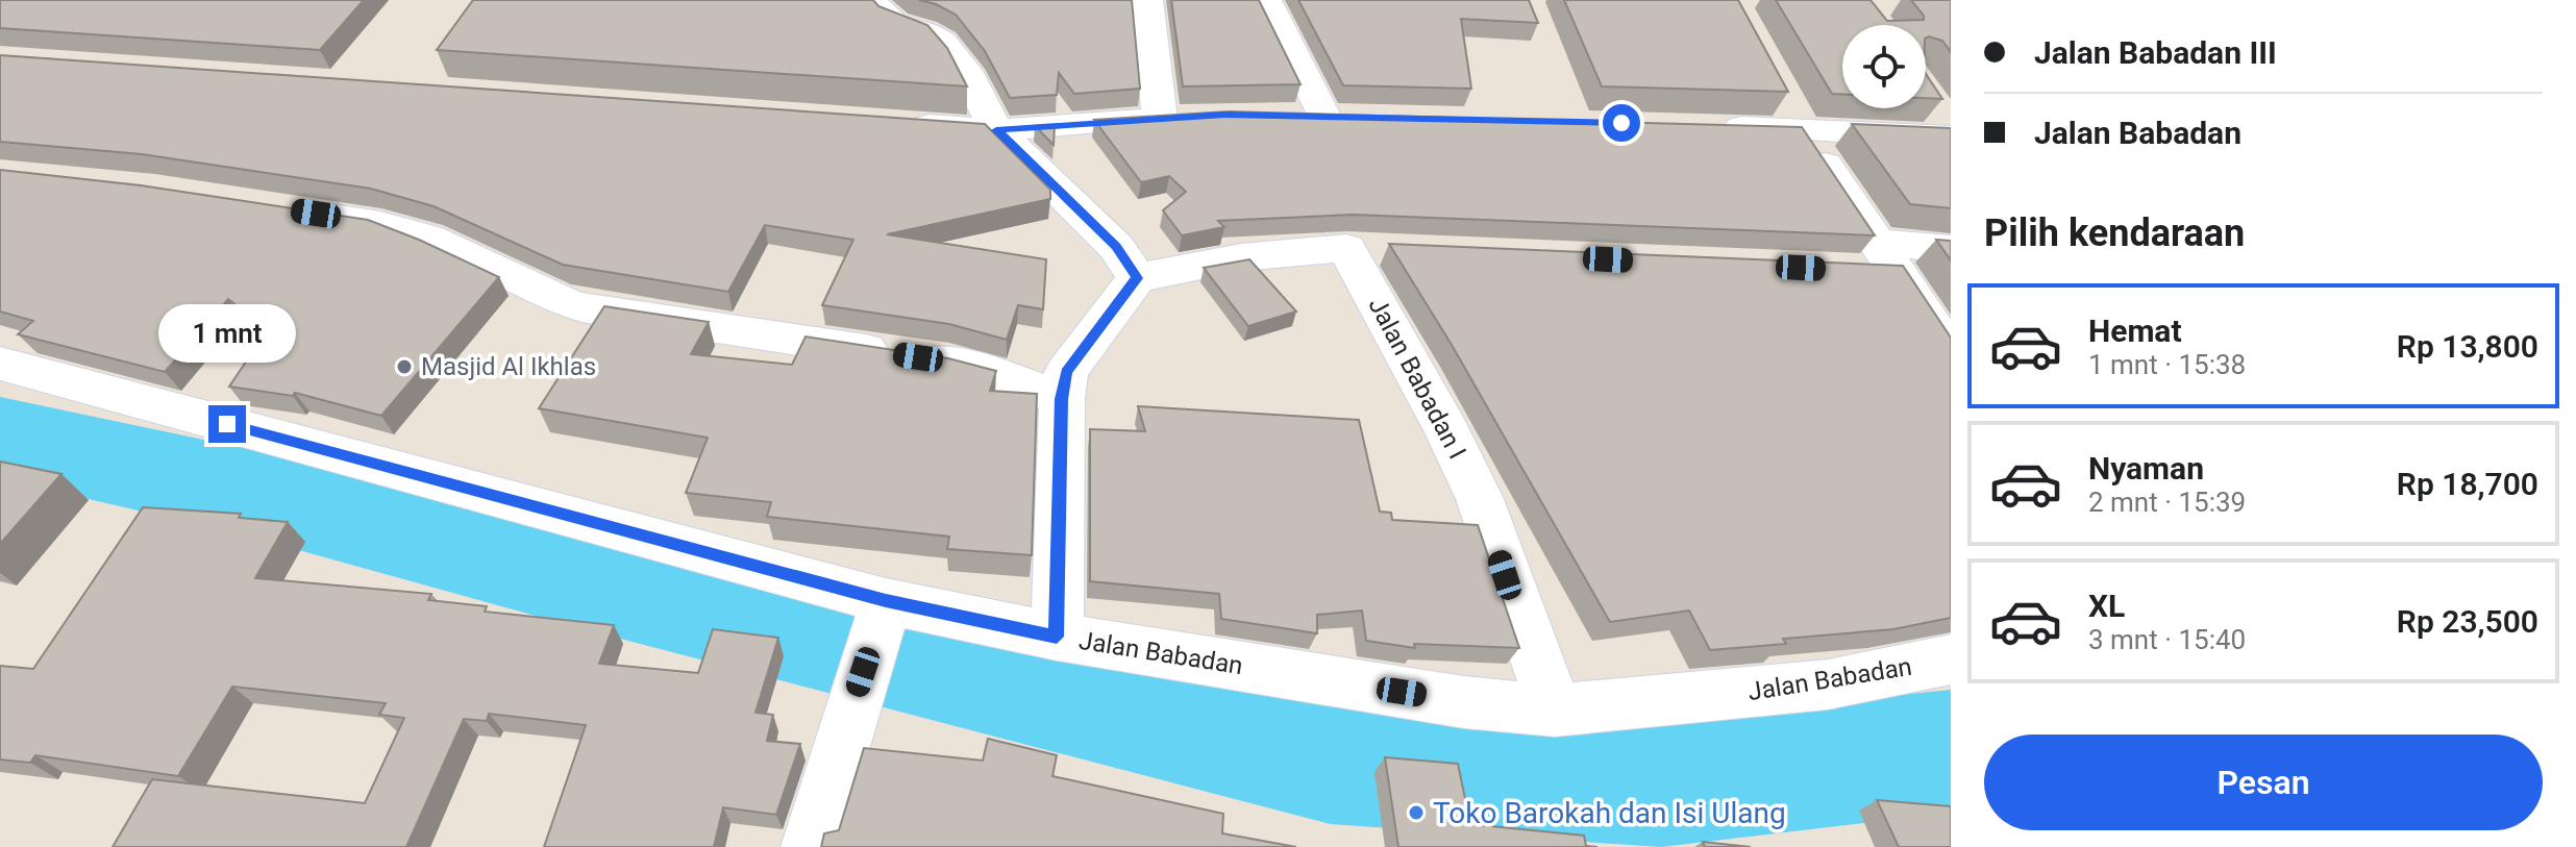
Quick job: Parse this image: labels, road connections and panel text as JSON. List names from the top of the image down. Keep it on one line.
{"streets":{"street":["Jalan Babadan I","Jalan Babadan"]},"crossings":[["Jalan Babadan I","Jalan Babadan"]],"places":["Masjid Al Ikhlas","Toko Barokah dan Isi Ulang"],"page":{"banner":["Jalan Babadan III","Jalan Babadan"],"heading":"Pilih kendaraan","list":[{"name":"Hemat","note":"1 mnt · 15:38","value":"Rp 13,800"},{"name":"Nyaman","note":"2 mnt · 15:39","value":"Rp 18,700"},{"name":"XL","note":"3 mnt · 15:40","value":"Rp 23,500"}],"bubble":"1 mnt","buttons":"Pesan"}}
